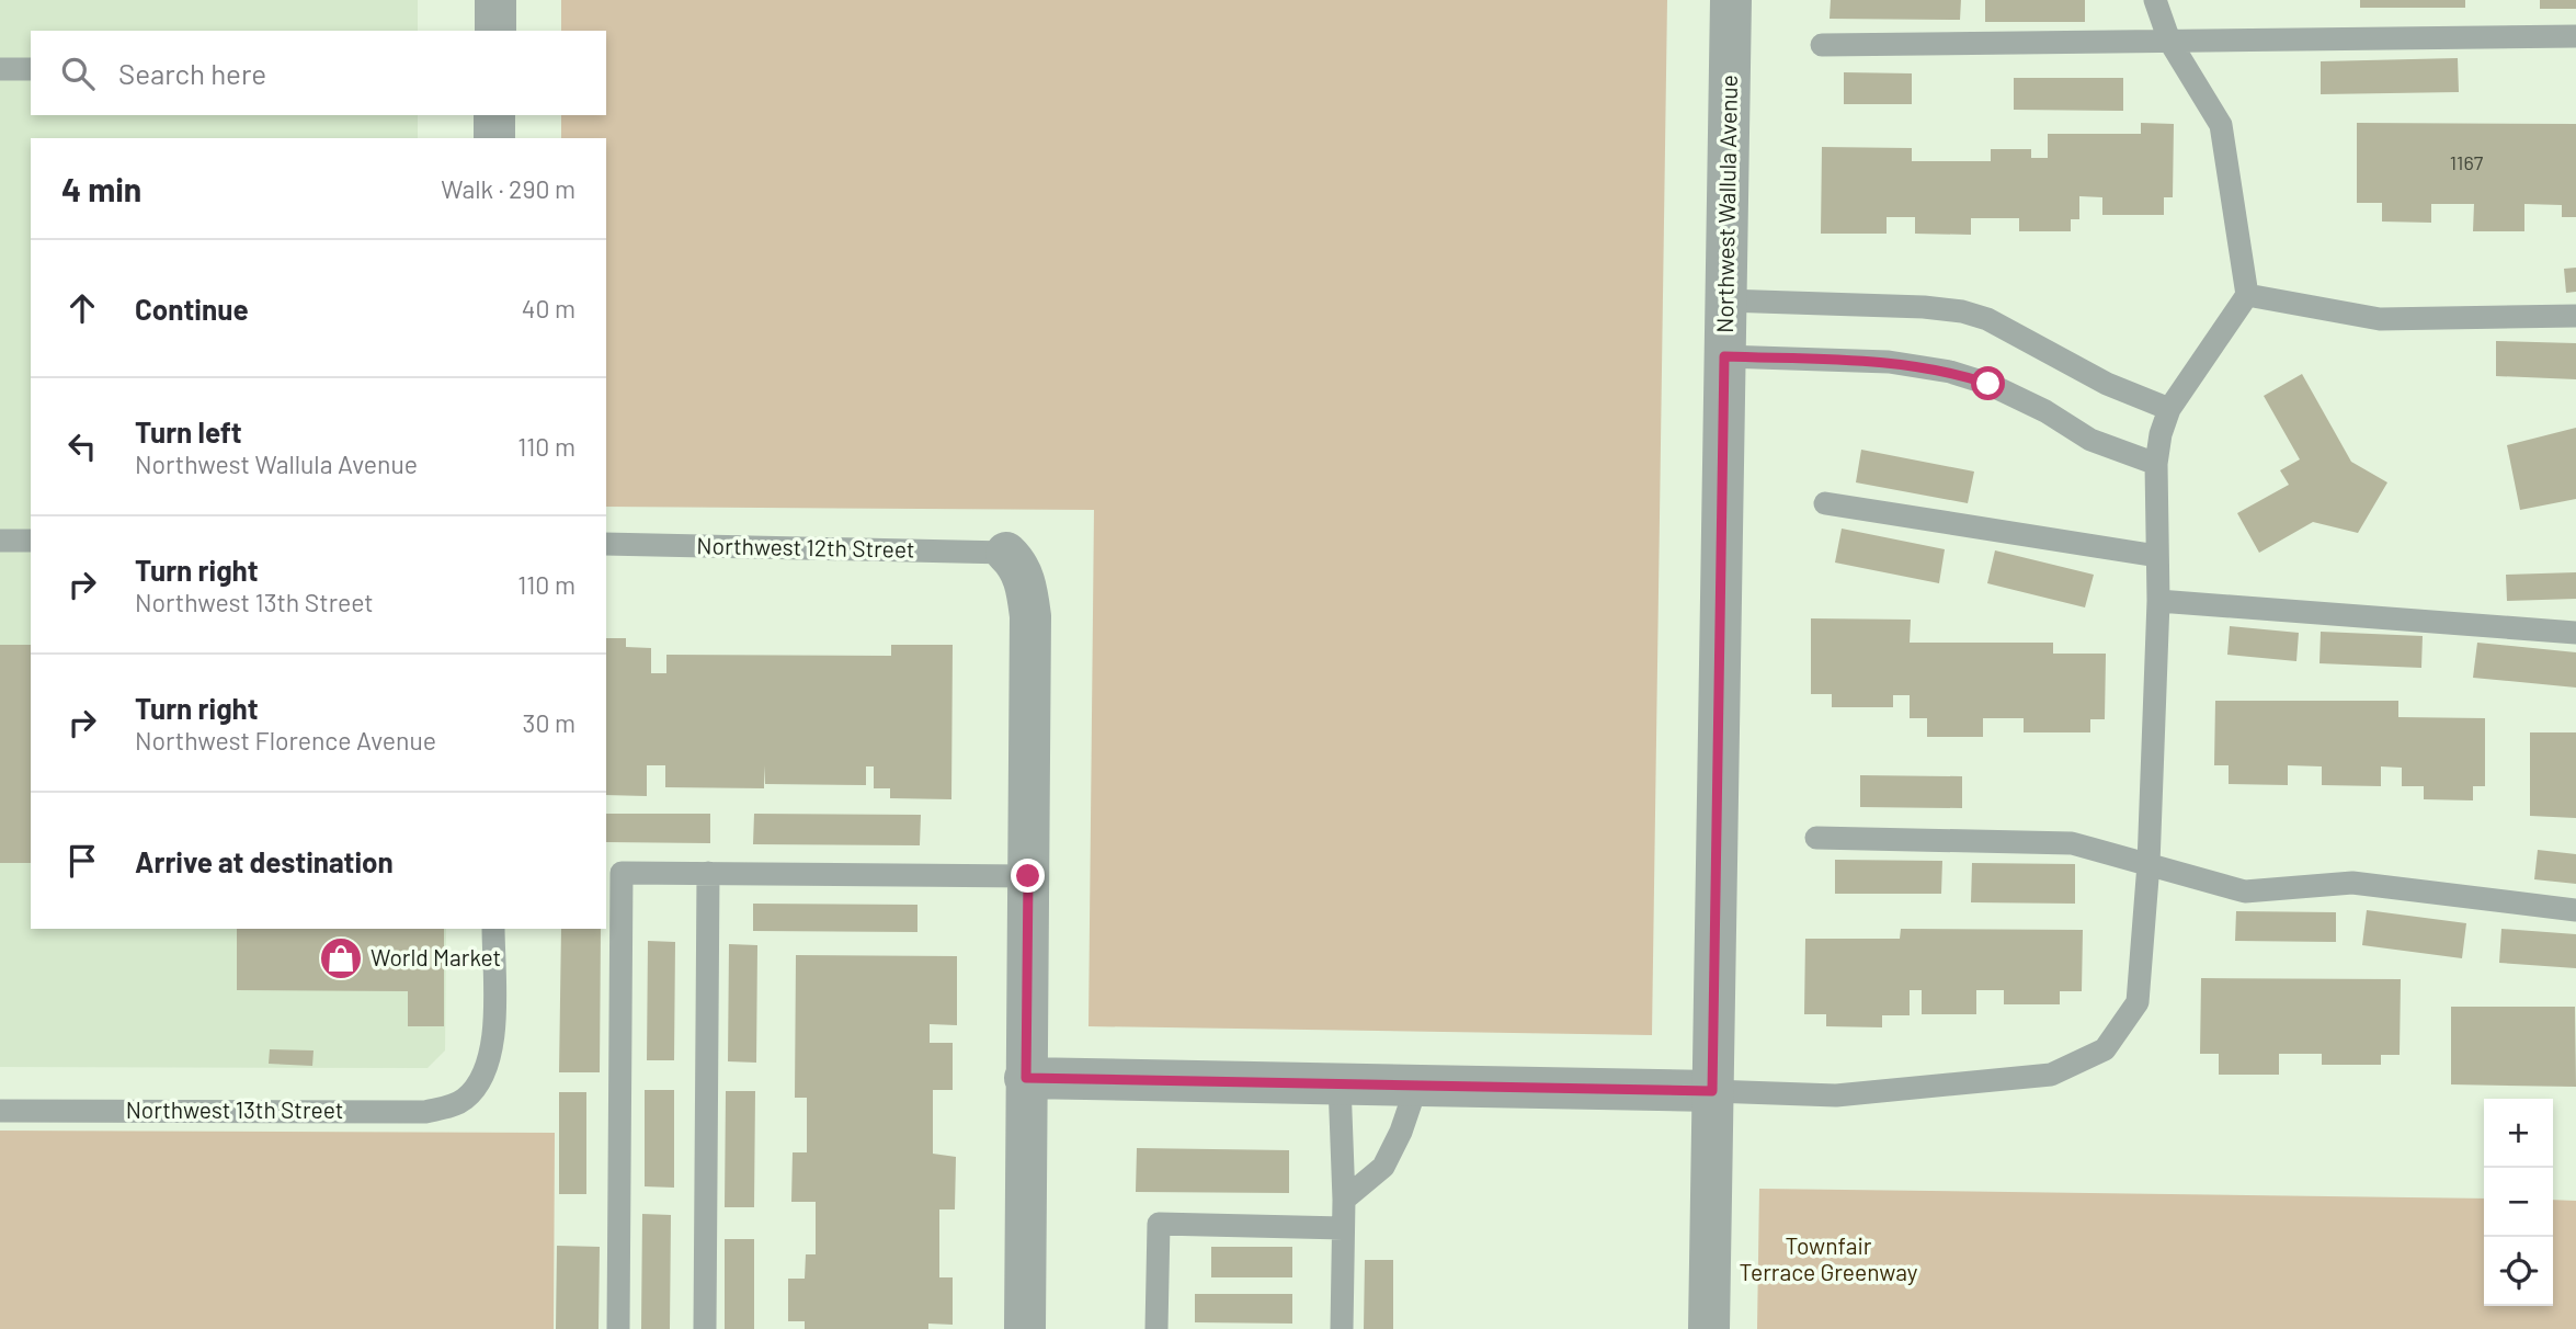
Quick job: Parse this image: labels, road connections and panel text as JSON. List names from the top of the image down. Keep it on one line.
{"streets":{"street":["Northwest Wallula Avenue"],"lane":["Northwest 12th Street","Northwest 13th Street"]},"parks":["Townfair Terrace Greenway"],"places":{"shop":["World Market"]},"house_numbers":["1167"],"page":{"search":"Search here","heading":["4 min","Walk · 290 m"],"list":[["Continue","40 m"],["Turn left","Northwest Wallula Avenue","110 m"],["Turn right","Northwest 13th Street","110 m"],["Turn right","Northwest Florence Avenue","30 m"],"Arrive at destination"],"map_buttons":["+","−"]}}
